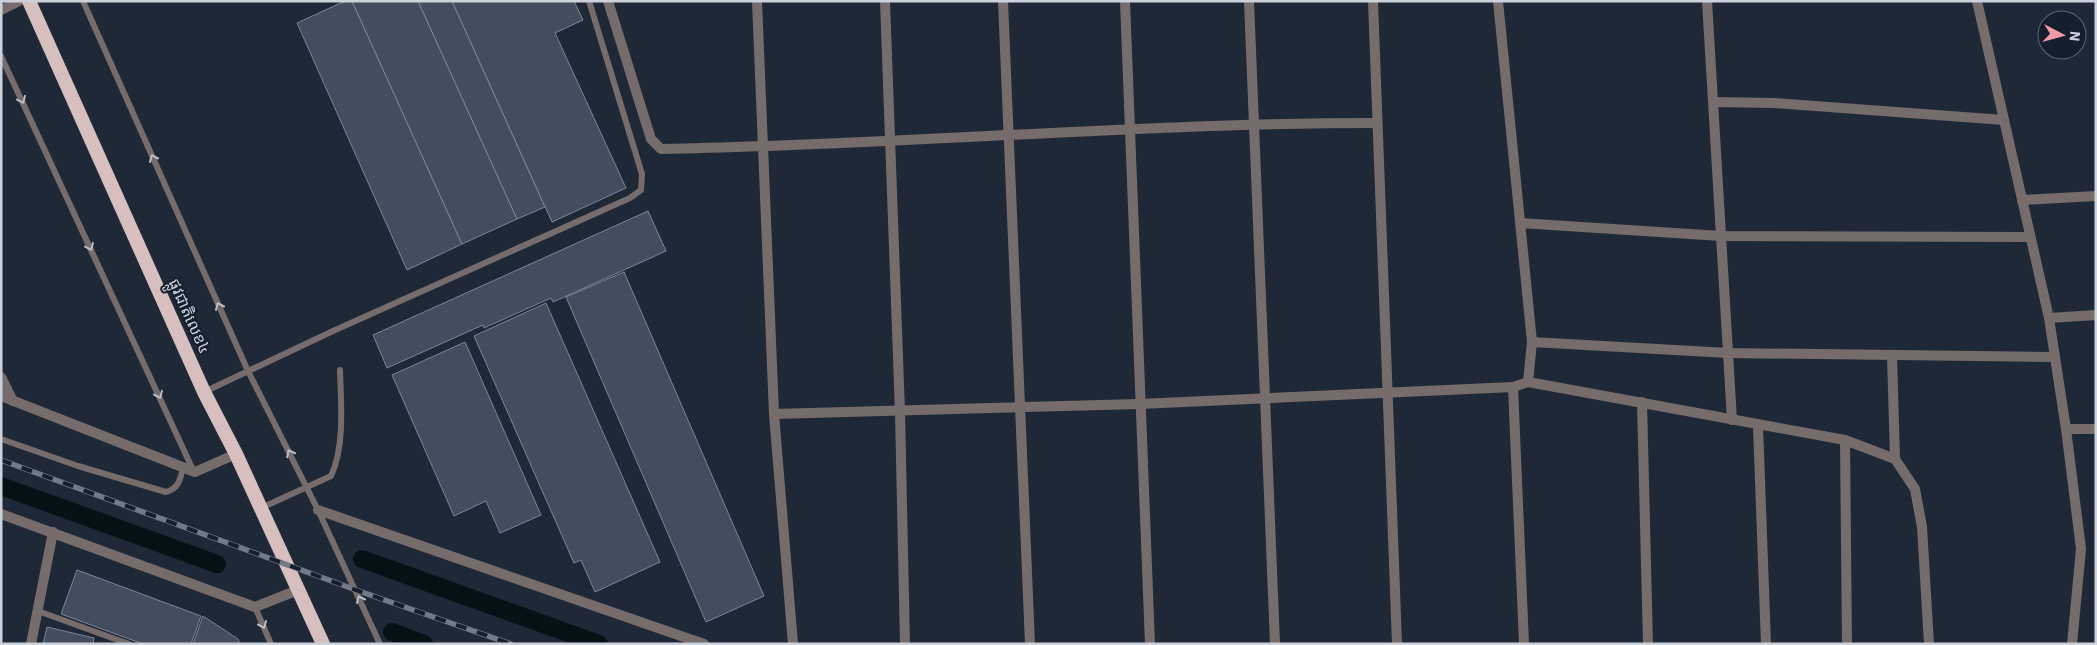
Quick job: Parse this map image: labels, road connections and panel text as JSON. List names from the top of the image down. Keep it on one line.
{"streets":{"highway":["ផ្លូវជាតិលេខ៤"]},"north":"right"}
